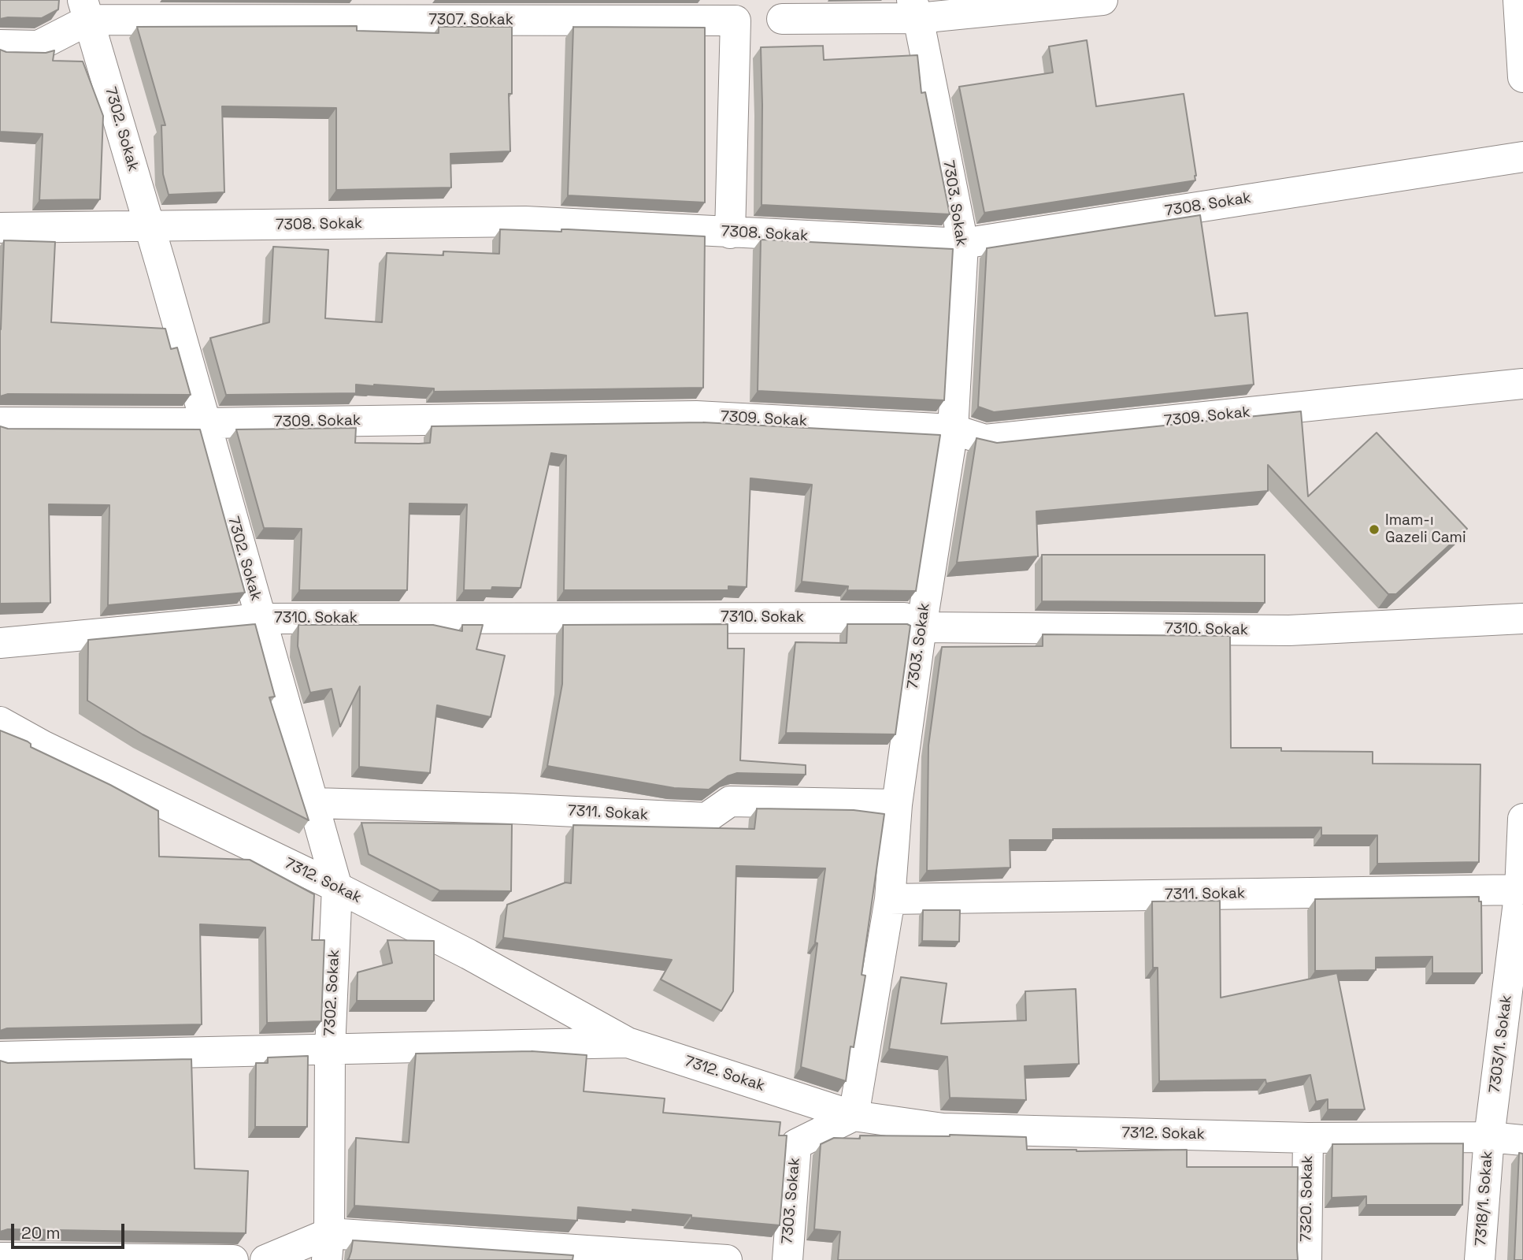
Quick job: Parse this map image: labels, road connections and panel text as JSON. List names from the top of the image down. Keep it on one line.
{"streets":{"street":["7307. Sokak","7302. Sokak","7303. Sokak","7308. Sokak","7309. Sokak","7310. Sokak","7311. Sokak","7312. Sokak","7303/1. Sokak","7320. Sokak","7318/1. Sokak"]},"crossings":[["7307. Sokak","7302. Sokak"],["7307. Sokak","7308. Sokak"],["7302. Sokak","7308. Sokak"],["7302. Sokak","7309. Sokak"],["7302. Sokak","7310. Sokak"],["7302. Sokak","7311. Sokak"],["7302. Sokak","7312. Sokak"],["7303. Sokak","7308. Sokak"],["7303. Sokak","7309. Sokak"],["7303. Sokak","7310. Sokak"],["7303. Sokak","7311. Sokak"],["7303. Sokak","7312. Sokak"],["7311. Sokak","7303/1. Sokak"],["7312. Sokak","7303/1. Sokak"],["7312. Sokak","7320. Sokak"],["7312. Sokak","7318/1. Sokak"],["7303/1. Sokak","7318/1. Sokak"]],"places":["Imam-ı Gazeli Cami"],"scale_bar":"20 m"}
